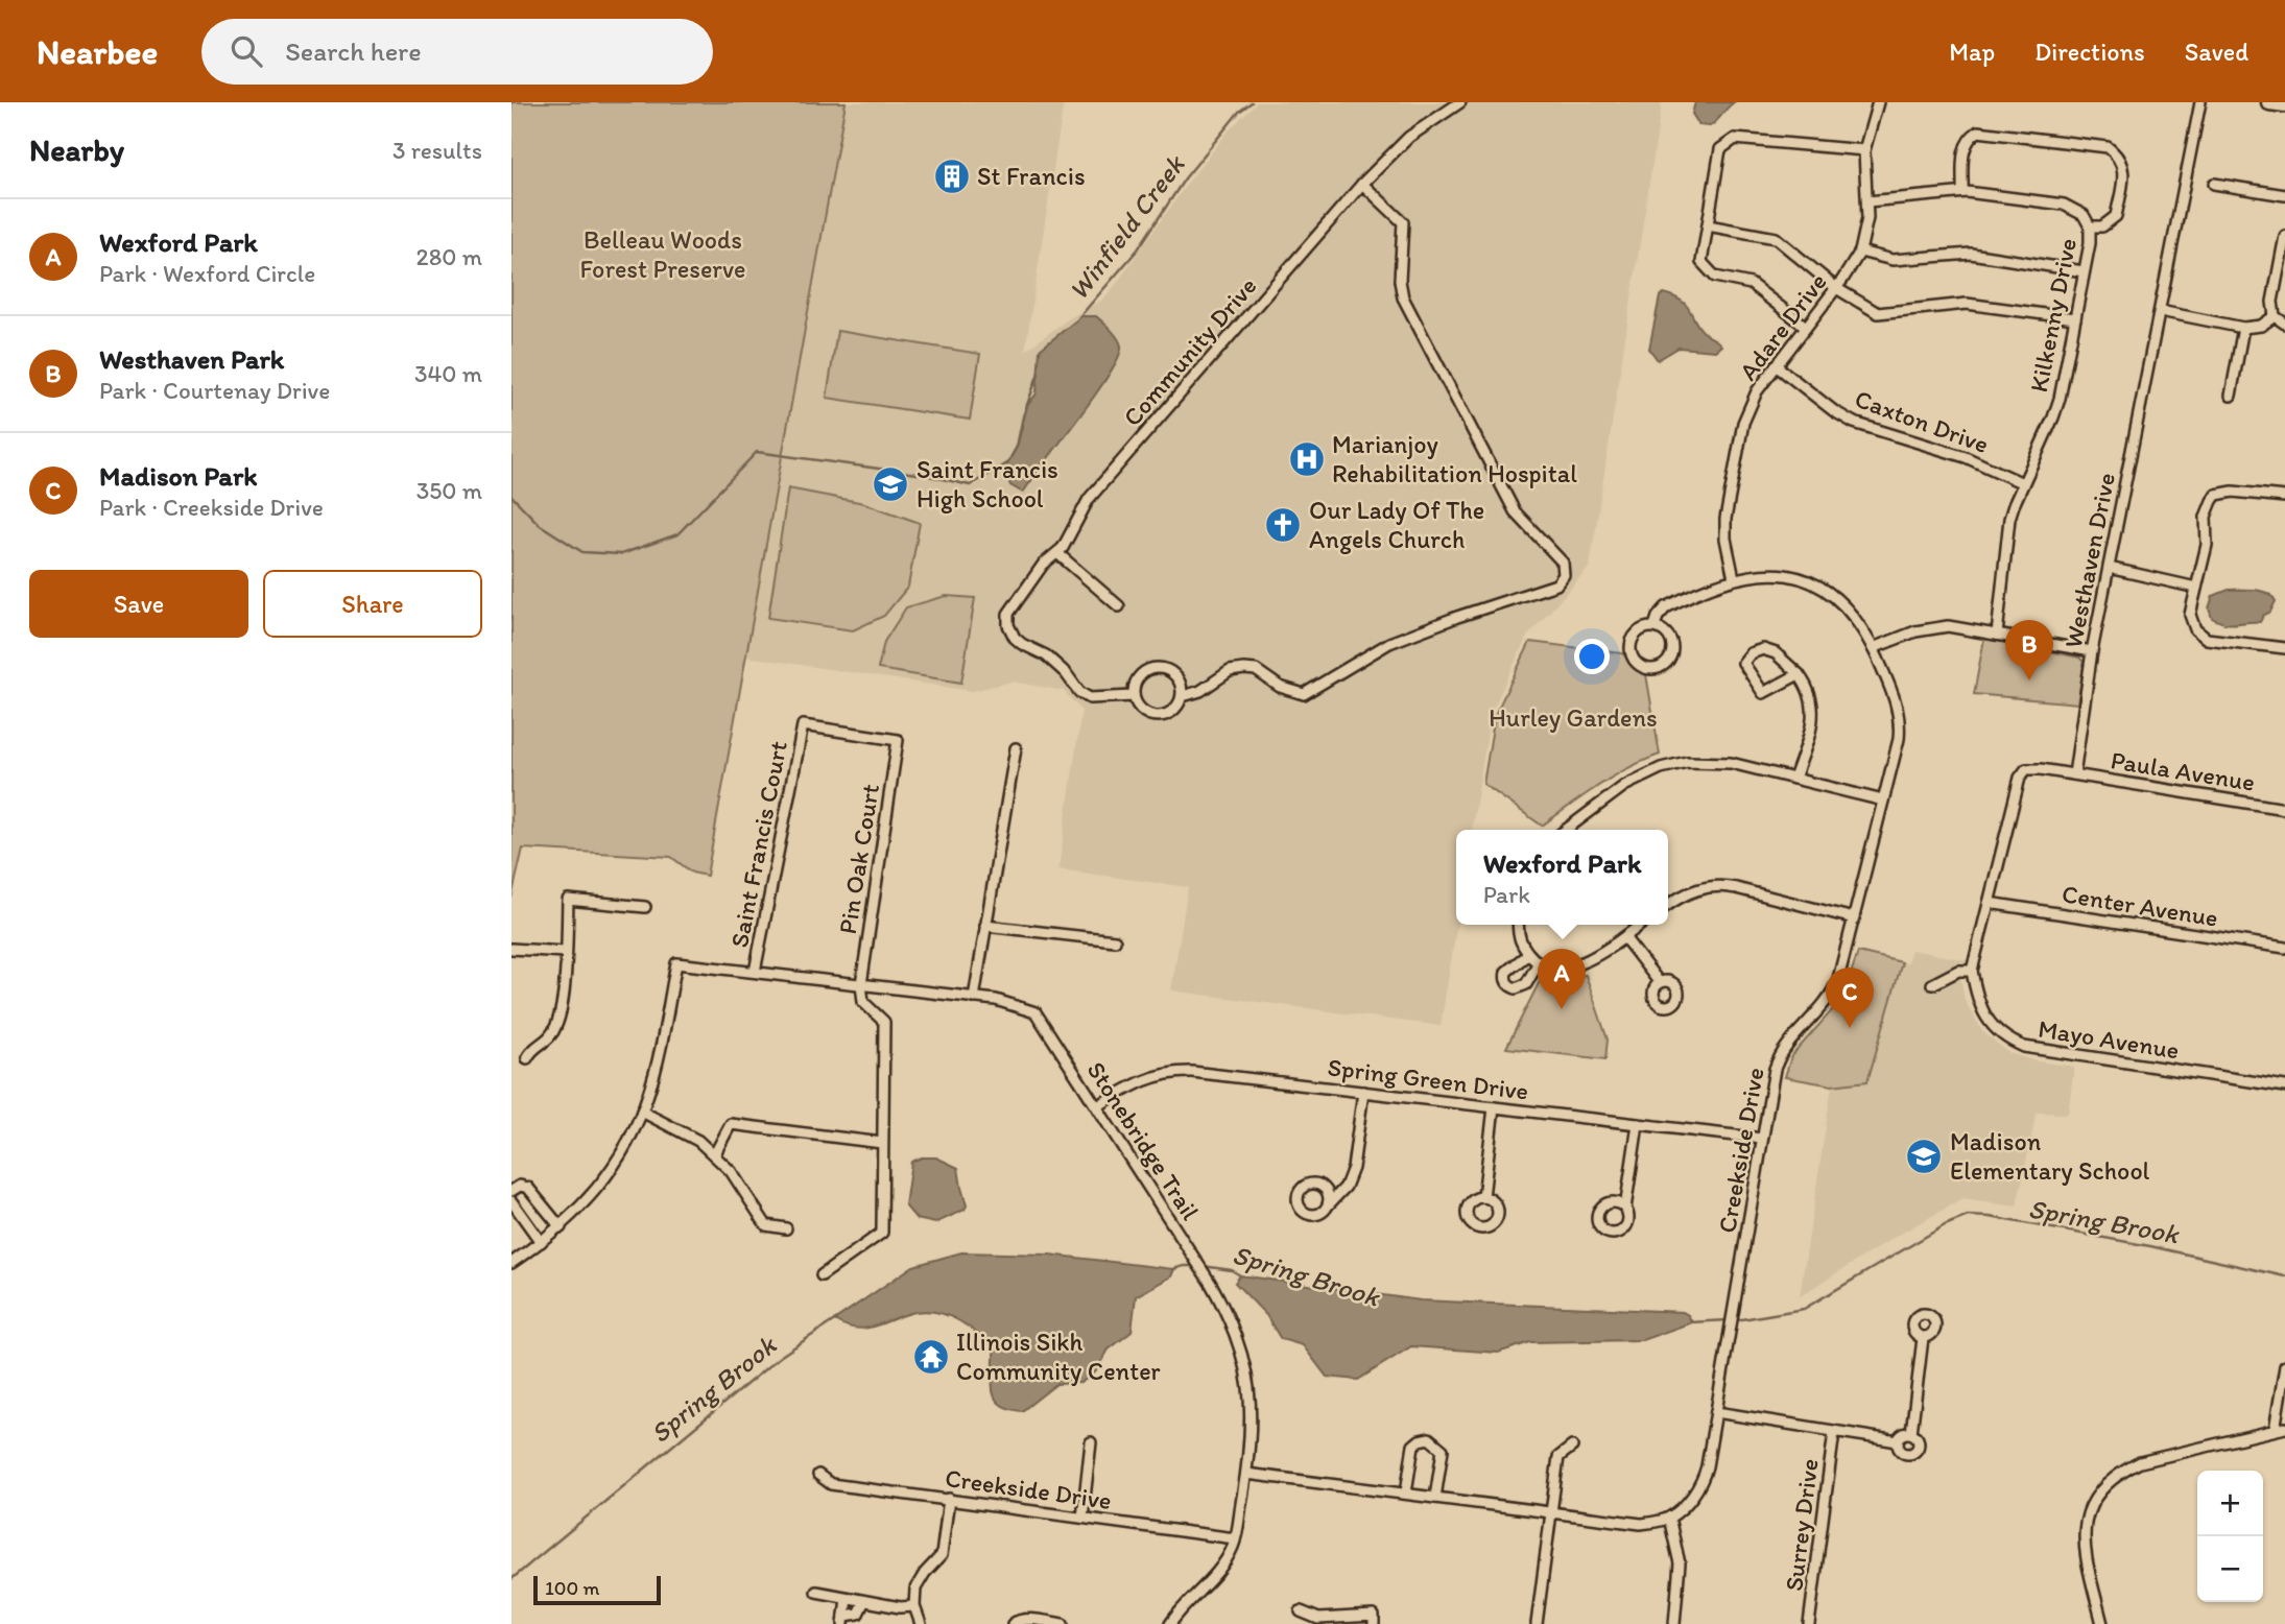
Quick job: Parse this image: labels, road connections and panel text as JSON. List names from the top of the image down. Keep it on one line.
{"streets":{"street":["Kilkenny Drive","Adare Drive","Community Drive","Caxton Drive","Westhaven Drive","Paula Avenue","Saint Francis Court","Pin Oak Court","Center Avenue","Mayo Avenue","Spring Green Drive","Stonebridge Trail","Creekside Drive","Surrey Drive"]},"crossings":[["Kilkenny Drive","Adare Drive"],["Kilkenny Drive","Caxton Drive"],["Adare Drive","Caxton Drive"],["Adare Drive","Creekside Drive"],["Westhaven Drive","Paula Avenue"],["Saint Francis Court","Pin Oak Court"],["Saint Francis Court","Stonebridge Trail"],["Pin Oak Court","Stonebridge Trail"],["Spring Green Drive","Stonebridge Trail"],["Spring Green Drive","Creekside Drive"],["Stonebridge Trail","Creekside Drive"]],"water":["Winfield Creek","Spring Brook"],"parks":["Belleau Woods Forest Preserve","Hurley Gardens"],"places":{"building":["St Francis"],"hospital":["Marianjoy Rehabilitation Hospital"],"school or university":["Saint Francis High School","Madison Elementary School"],"church":["Our Lady Of The Angels Church"],"temple":["Illinois Sikh Community Center"]},"scale_bar":"100 m","page":{"header":"Nearbee","search":"Search here","nav":["Map","Directions","Saved"],"heading":["Nearby","3 results"],"list":[{"mark":"A","name":"Wexford Park","note":"Park · Wexford Circle","value":"280 m"},{"mark":"B","name":"Westhaven Park","note":"Park · Courtenay Drive","value":"340 m"},{"mark":"C","name":"Madison Park","note":"Park · Creekside Drive","value":"350 m"}],"buttons":["Save","Share"],"pins":["B","A","C"],"popup":["Wexford Park","Park"],"map_buttons":["+","−"],"scale":"100 m"}}
